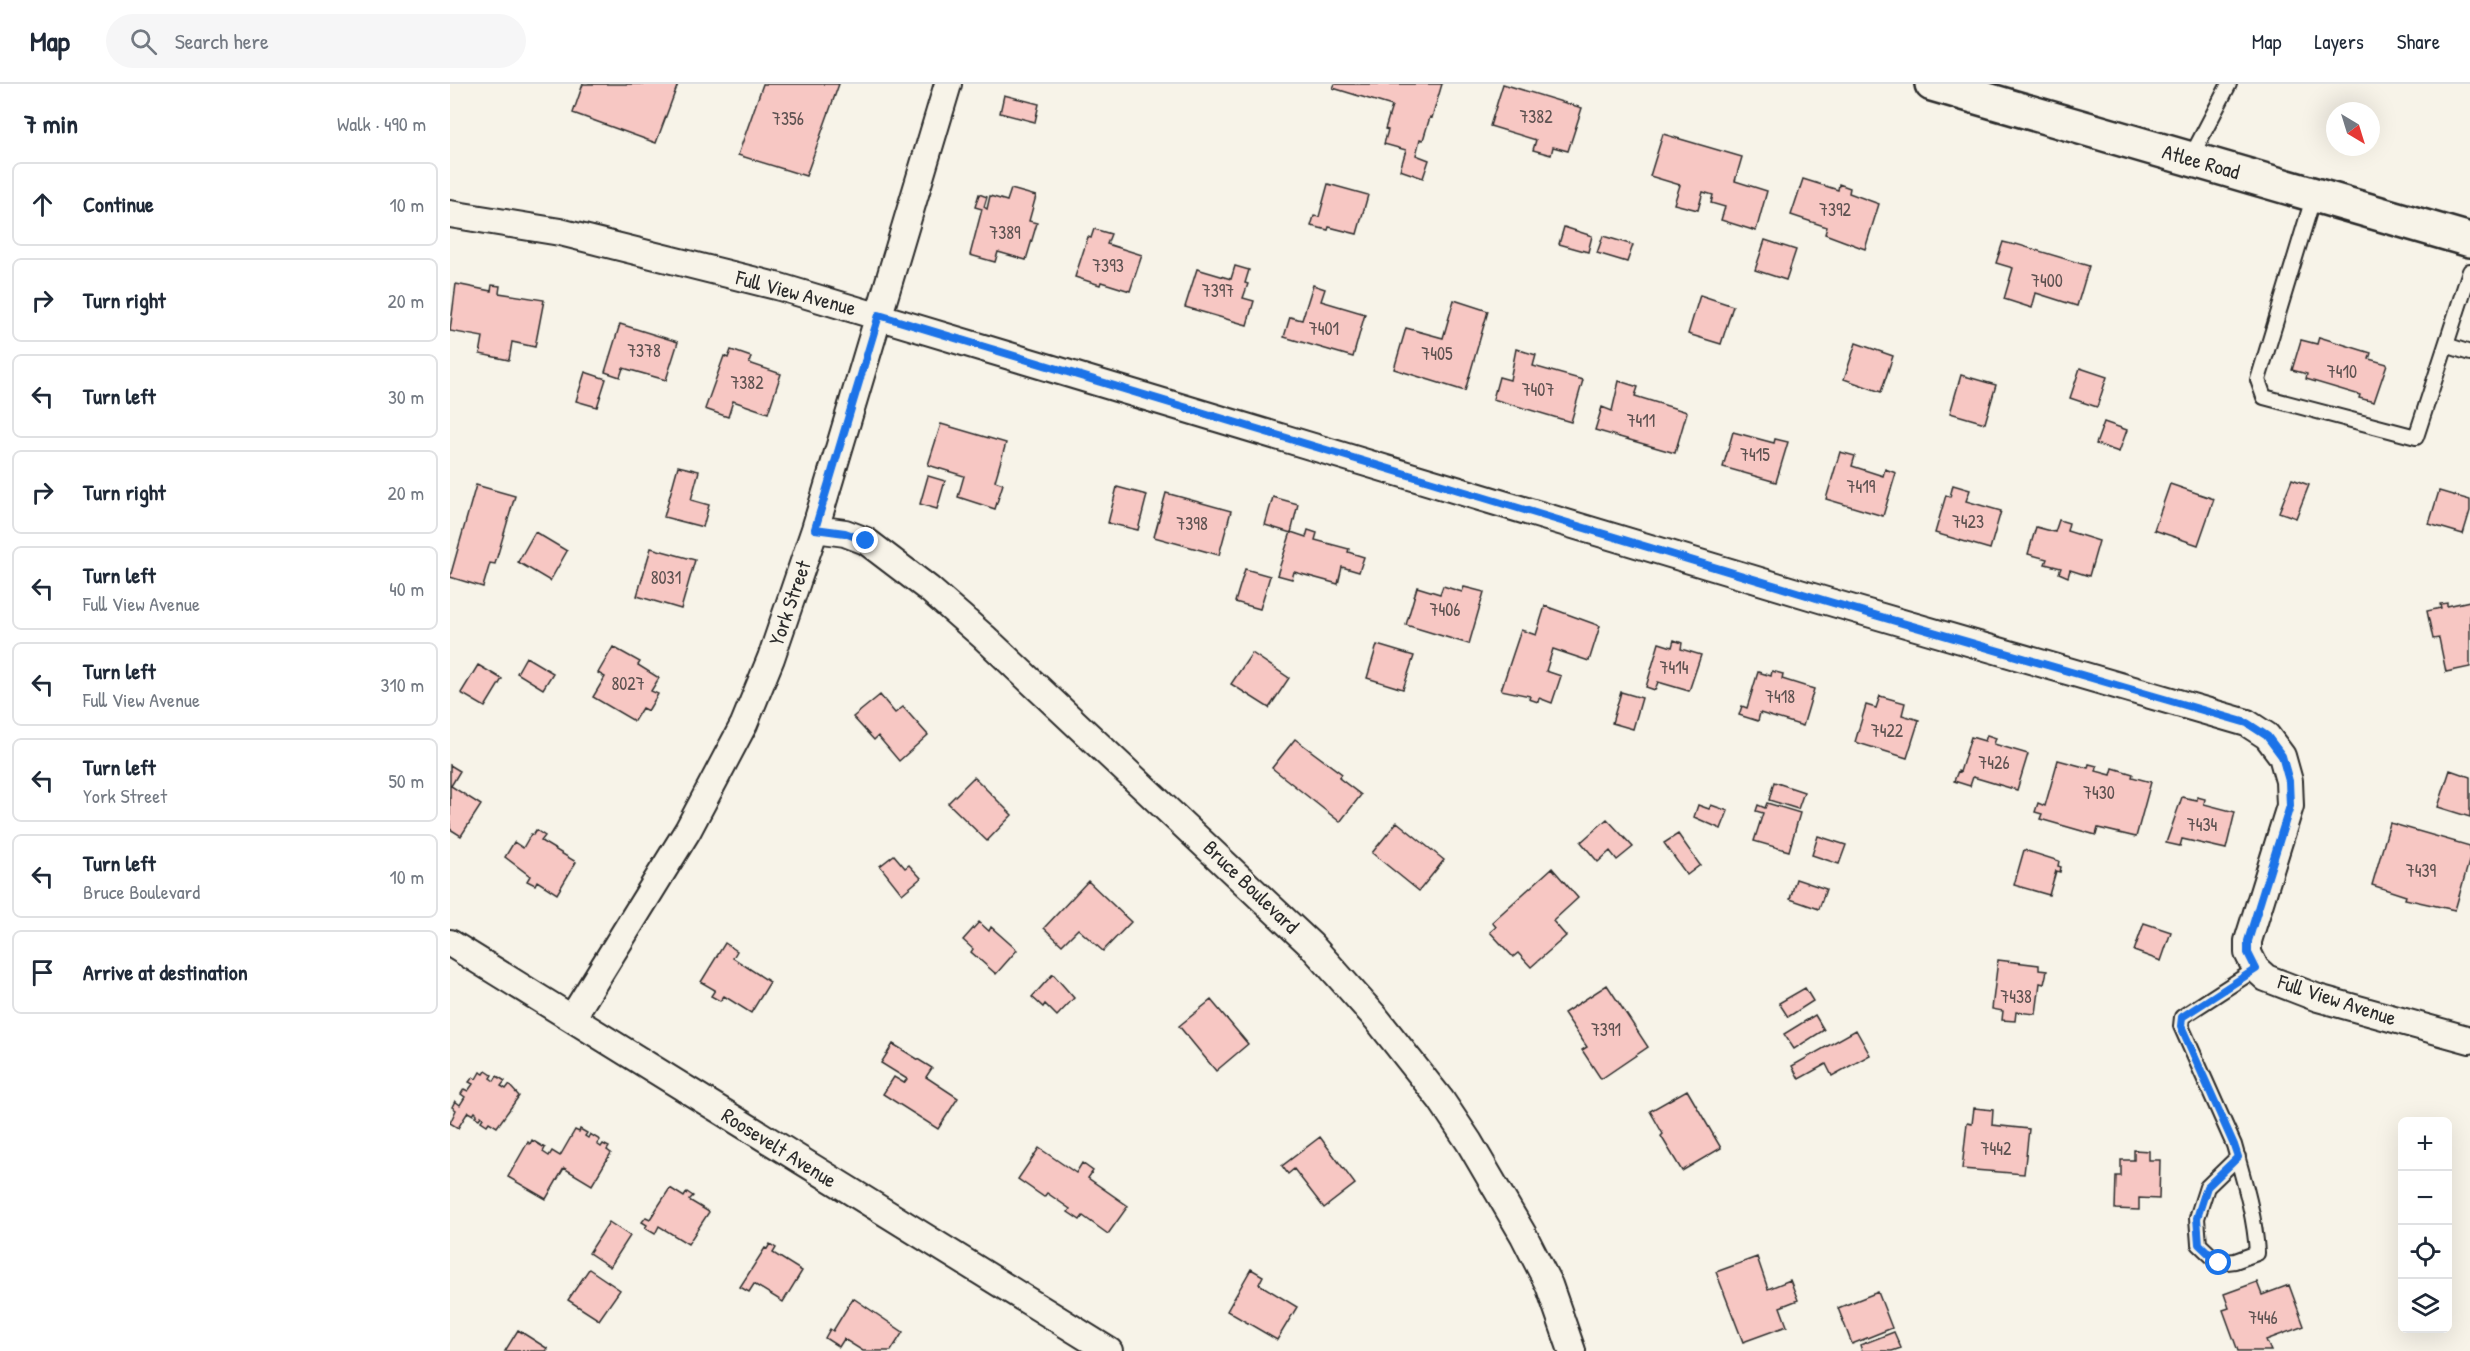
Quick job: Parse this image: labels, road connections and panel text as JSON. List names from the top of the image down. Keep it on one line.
{"streets":{"main road":["Atlee Road"],"street":["Full View Avenue","York Street","Bruce Boulevard","Roosevelt Avenue"]},"crossings":[["Full View Avenue","York Street"],["York Street","Bruce Boulevard"],["York Street","Roosevelt Avenue"]],"house_numbers":["7382","7356","7392","7389","7393","7400","7397","7401","7378","7405","7410","7382","7407","7411","7415","7419","7423","7398","8031","7406","7414","8027","7418","7422","7426","7430","7434","7439","7438","7391","7442","7446"],"north":"bottom right","page":{"header":"Map","search":"Search here","nav":["Map","Layers","Share"],"heading":["7 min","Walk · 490 m"],"list":[["Continue","10 m"],["Turn right","20 m"],["Turn left","30 m"],["Turn right","20 m"],["Turn left","Full View Avenue","40 m"],["Turn left","Full View Avenue","310 m"],["Turn left","York Street","50 m"],["Turn left","Bruce Boulevard","10 m"],"Arrive at destination"],"map_buttons":["+","−"]}}
